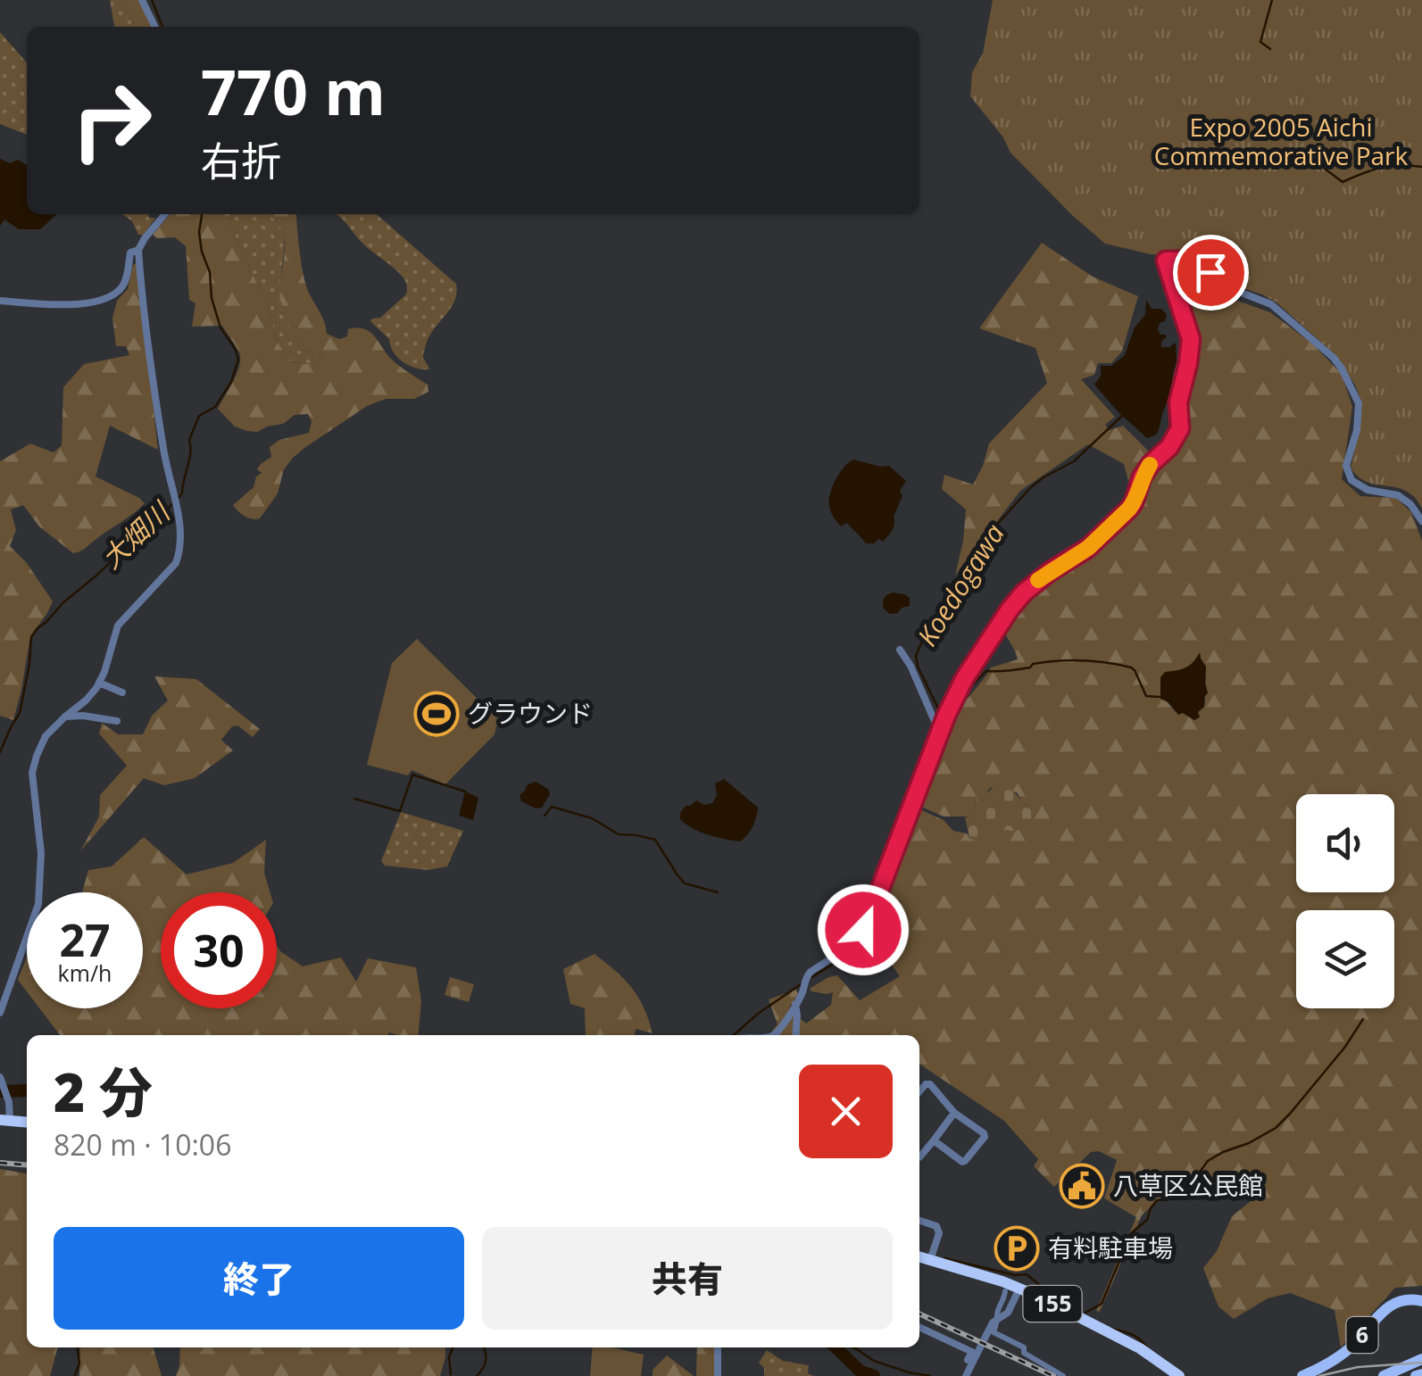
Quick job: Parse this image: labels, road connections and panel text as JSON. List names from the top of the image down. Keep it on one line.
{"streets":{"highway":["155"],"main road":["6"]},"water":["大畑川","Koedogawa"],"parks":["Expo 2005 Aichi Commemorative Park"],"places":{"sports":["グラウンド"],"public building":["八草区公民館"],"parking":["有料駐車場"]},"page":{"turn":["770 m","右折"],"speed":"27 km/h","limit":"30","heading":["2 分","820 m · 10:06"],"buttons":["終了","共有"]}}
